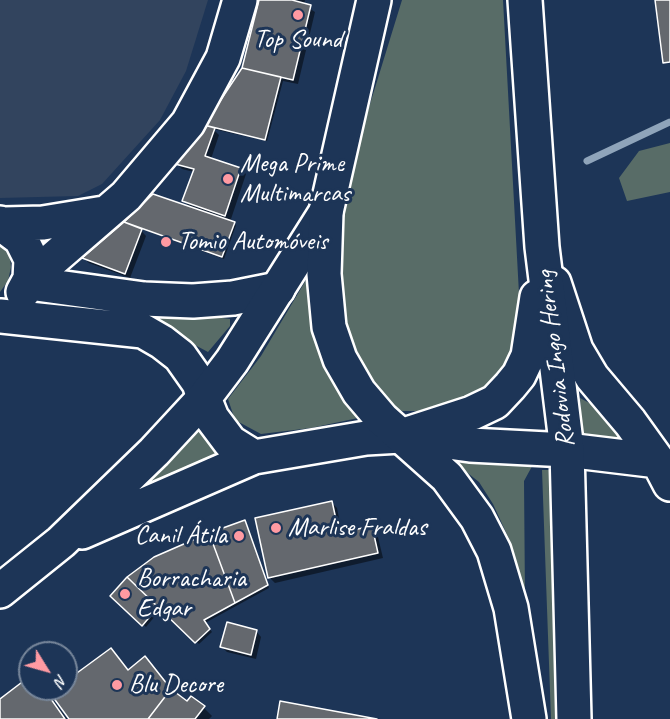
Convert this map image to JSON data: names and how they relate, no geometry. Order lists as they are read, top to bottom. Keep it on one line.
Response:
{"streets":{"main road":["Rodovia Ingo Hering"]},"places":["Top Sound","Mega Prime Multimarcas","Tomio Automóveis","Marlise Fraldas","Canil Átila","Borracharia Edgar","Blu Decore"],"north":"bottom right"}
